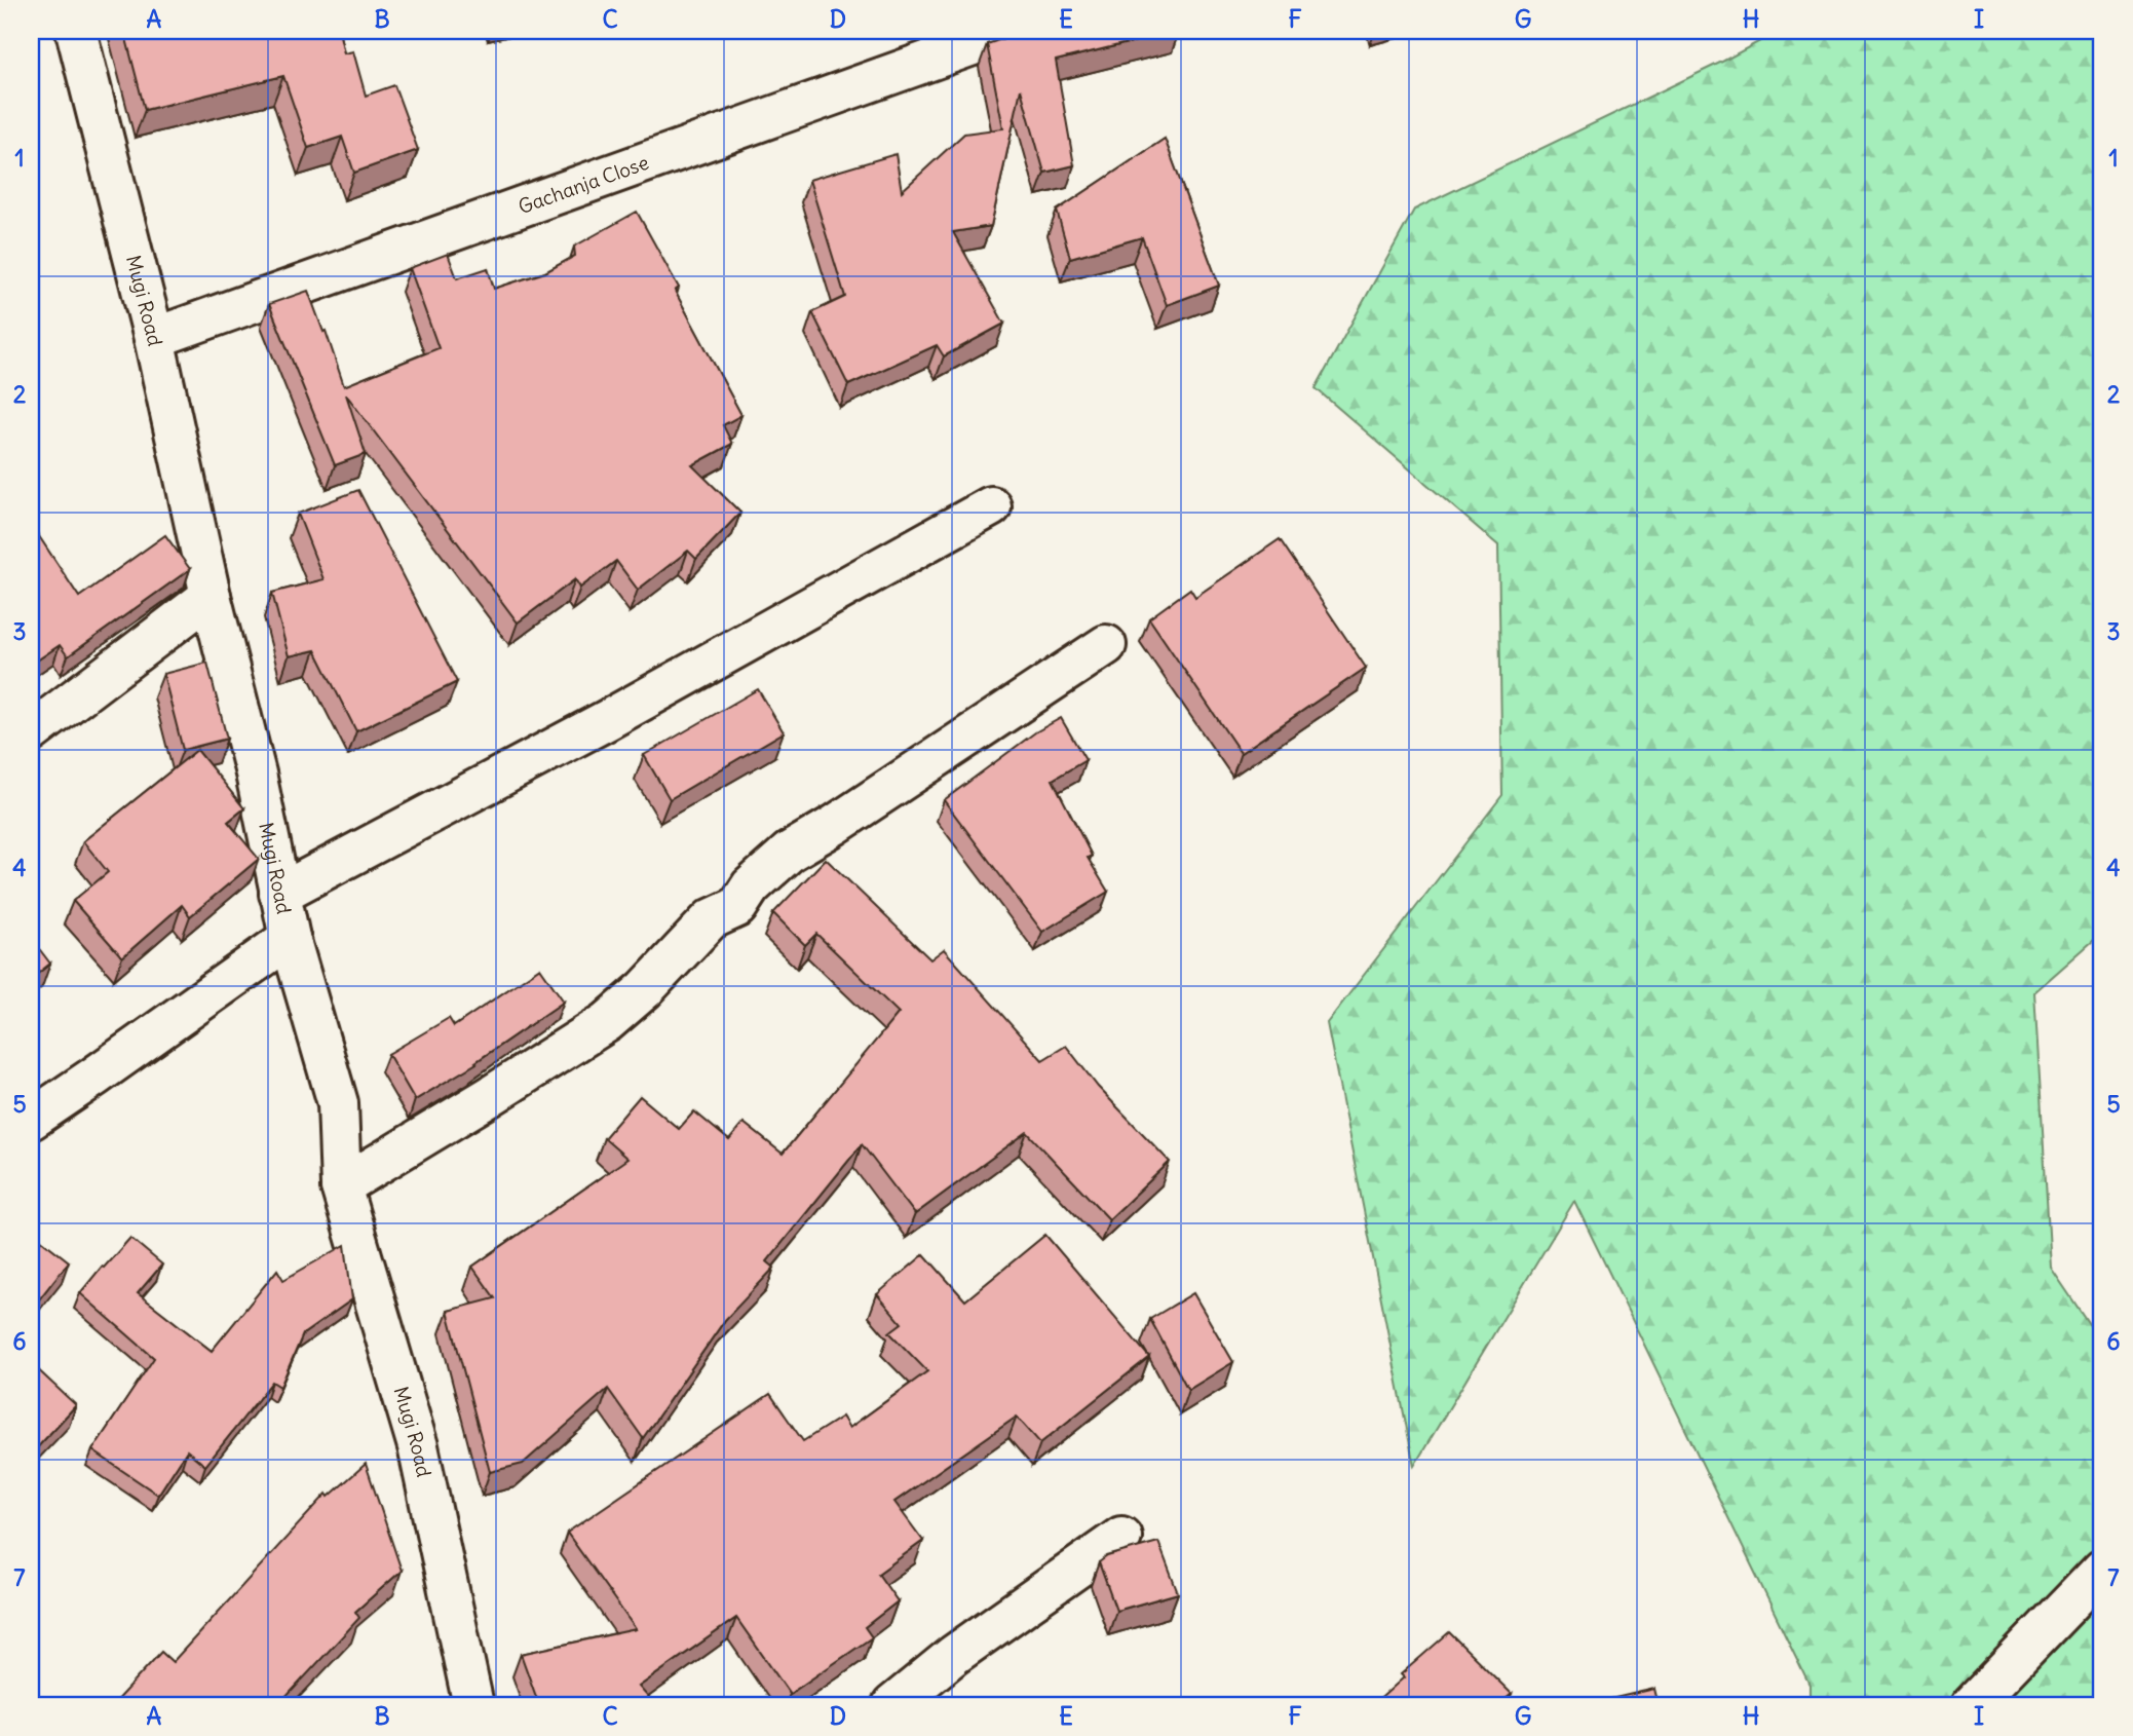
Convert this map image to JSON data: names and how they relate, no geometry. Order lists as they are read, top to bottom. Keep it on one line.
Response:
{"streets":{"street":["Gachanja Close","Mugi Road"]},"crossings":[["Gachanja Close","Mugi Road"]],"grid":{"columns":["A","B","C","D","E","F","G","H","I"],"rows":["1","2","3","4","5","6","7"]}}
